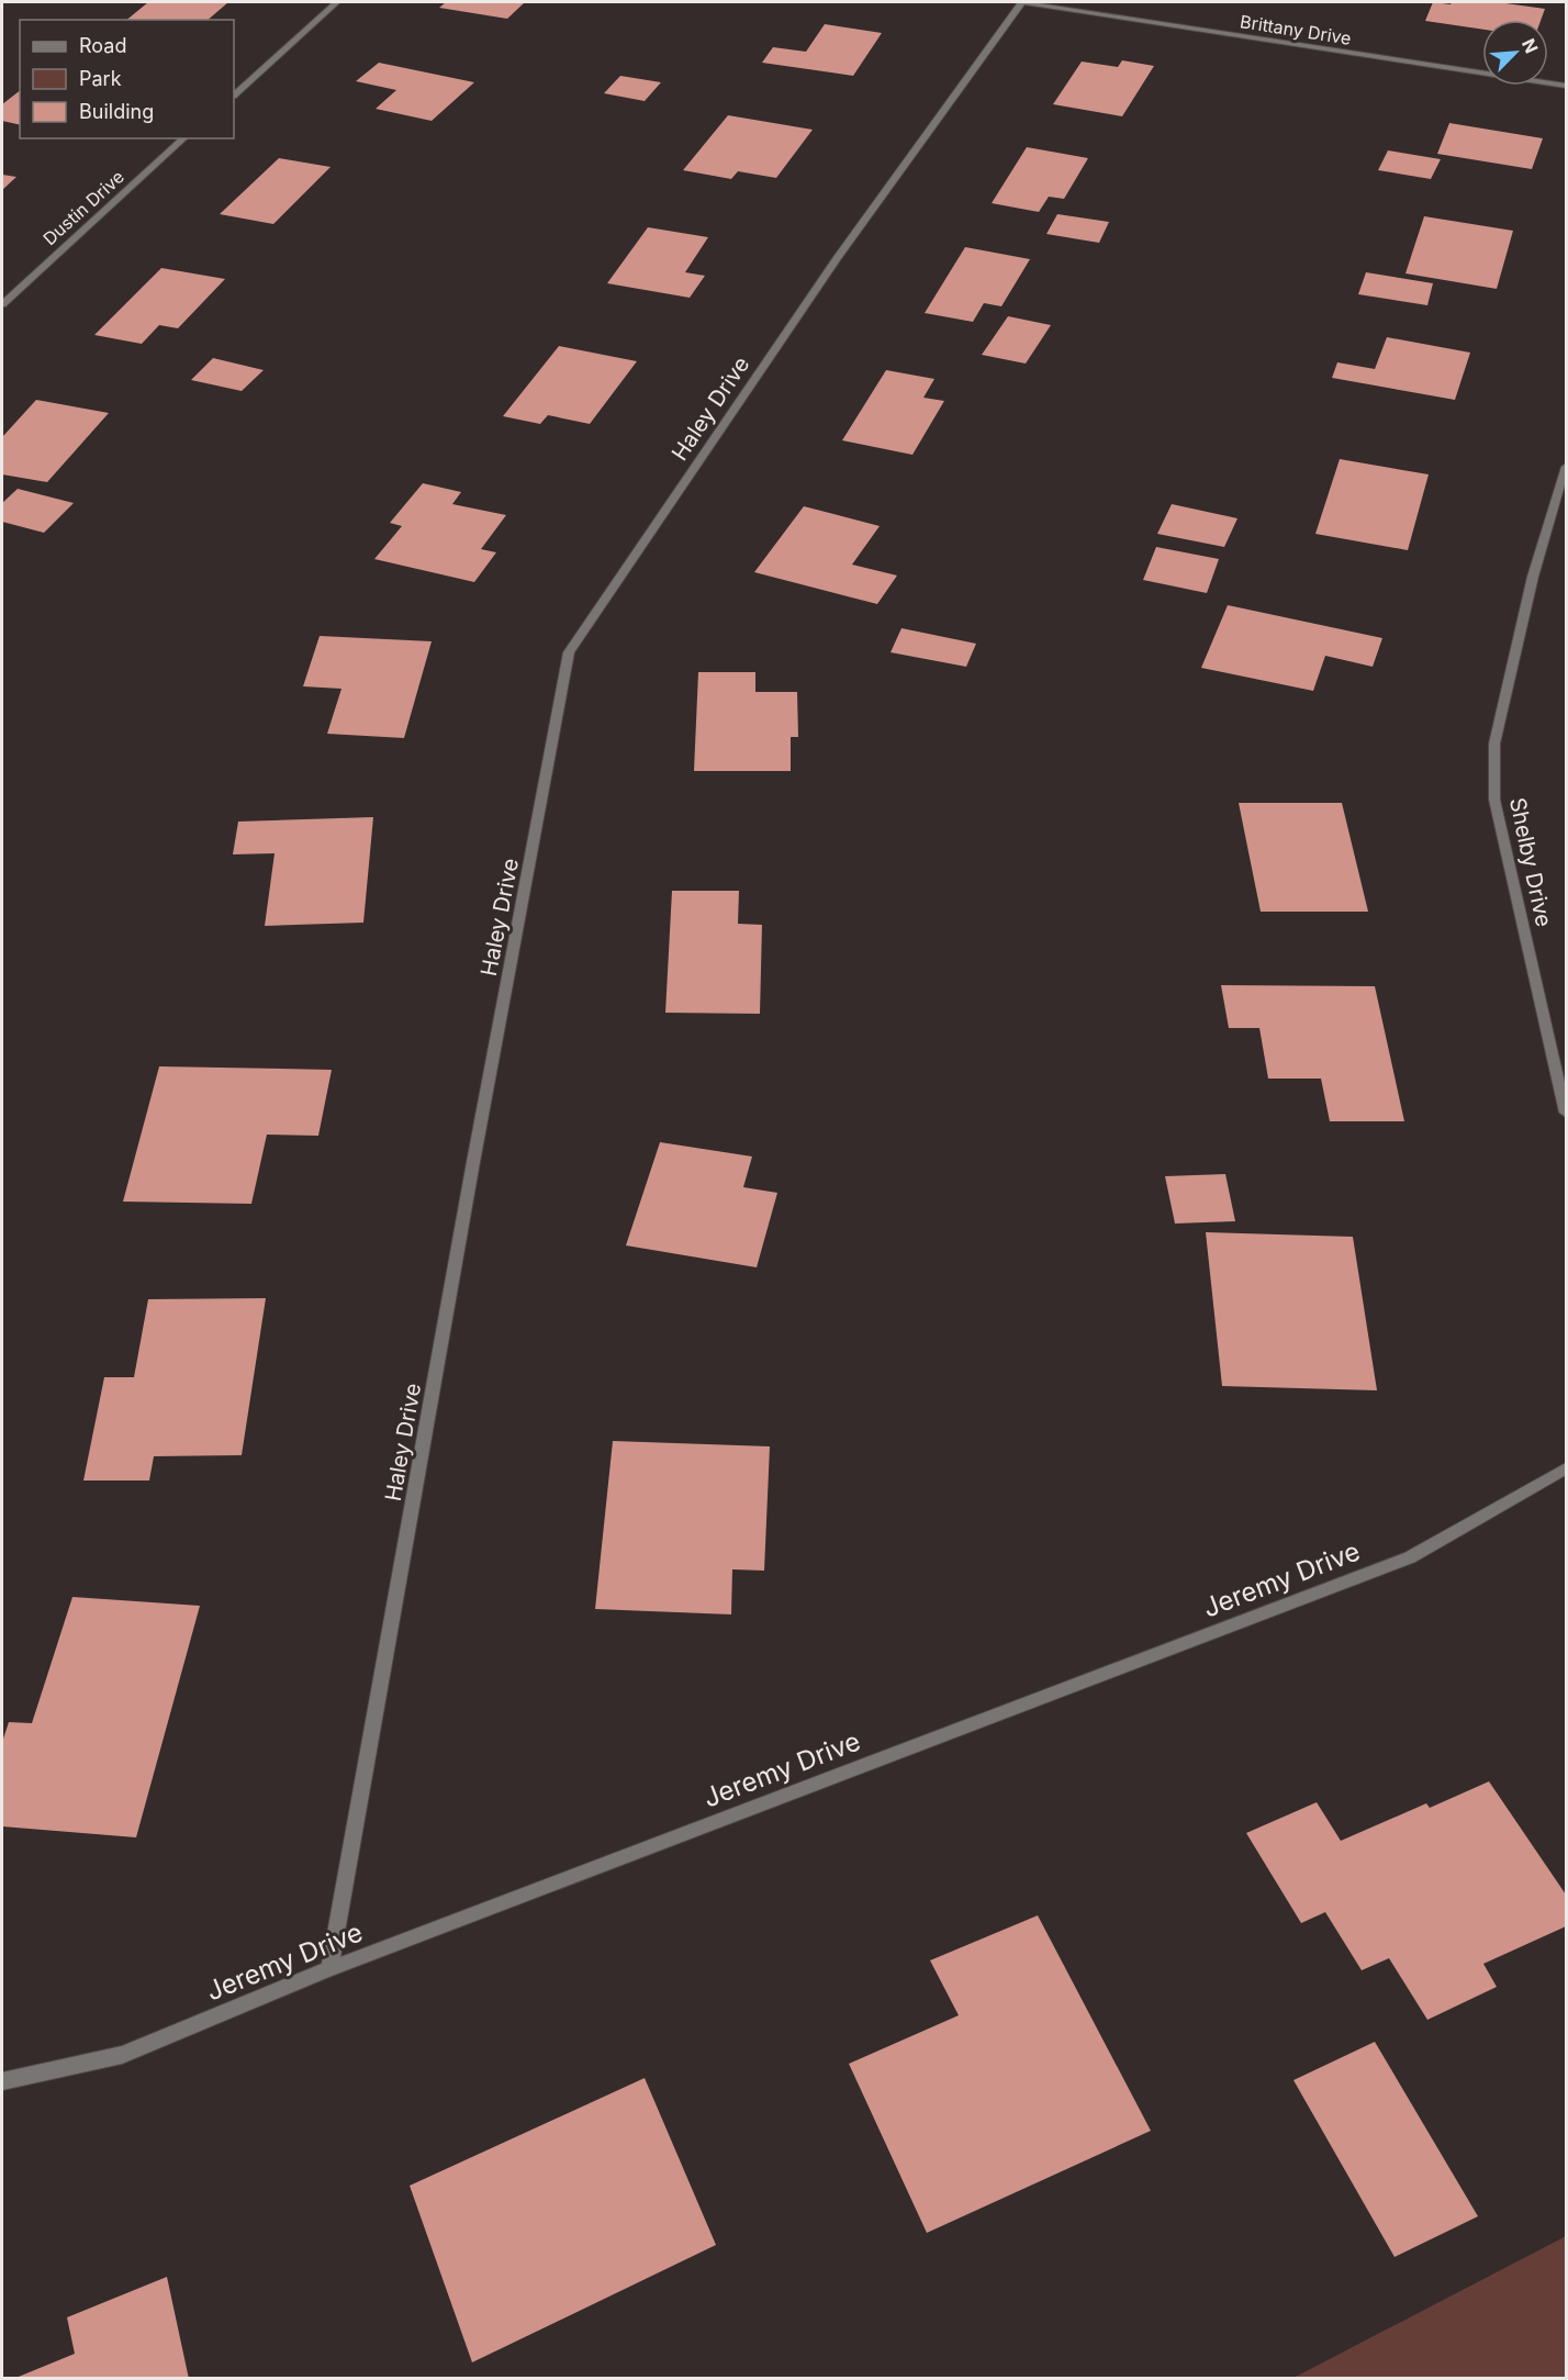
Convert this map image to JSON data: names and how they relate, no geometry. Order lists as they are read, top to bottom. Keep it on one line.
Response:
{"streets":{"street":["Brittany Drive","Dustin Drive","Haley Drive","Shelby Drive","Jeremy Drive"]},"crossings":[["Brittany Drive","Haley Drive"],["Haley Drive","Jeremy Drive"]],"legend":["Road","Park","Building"],"north":"top right"}
